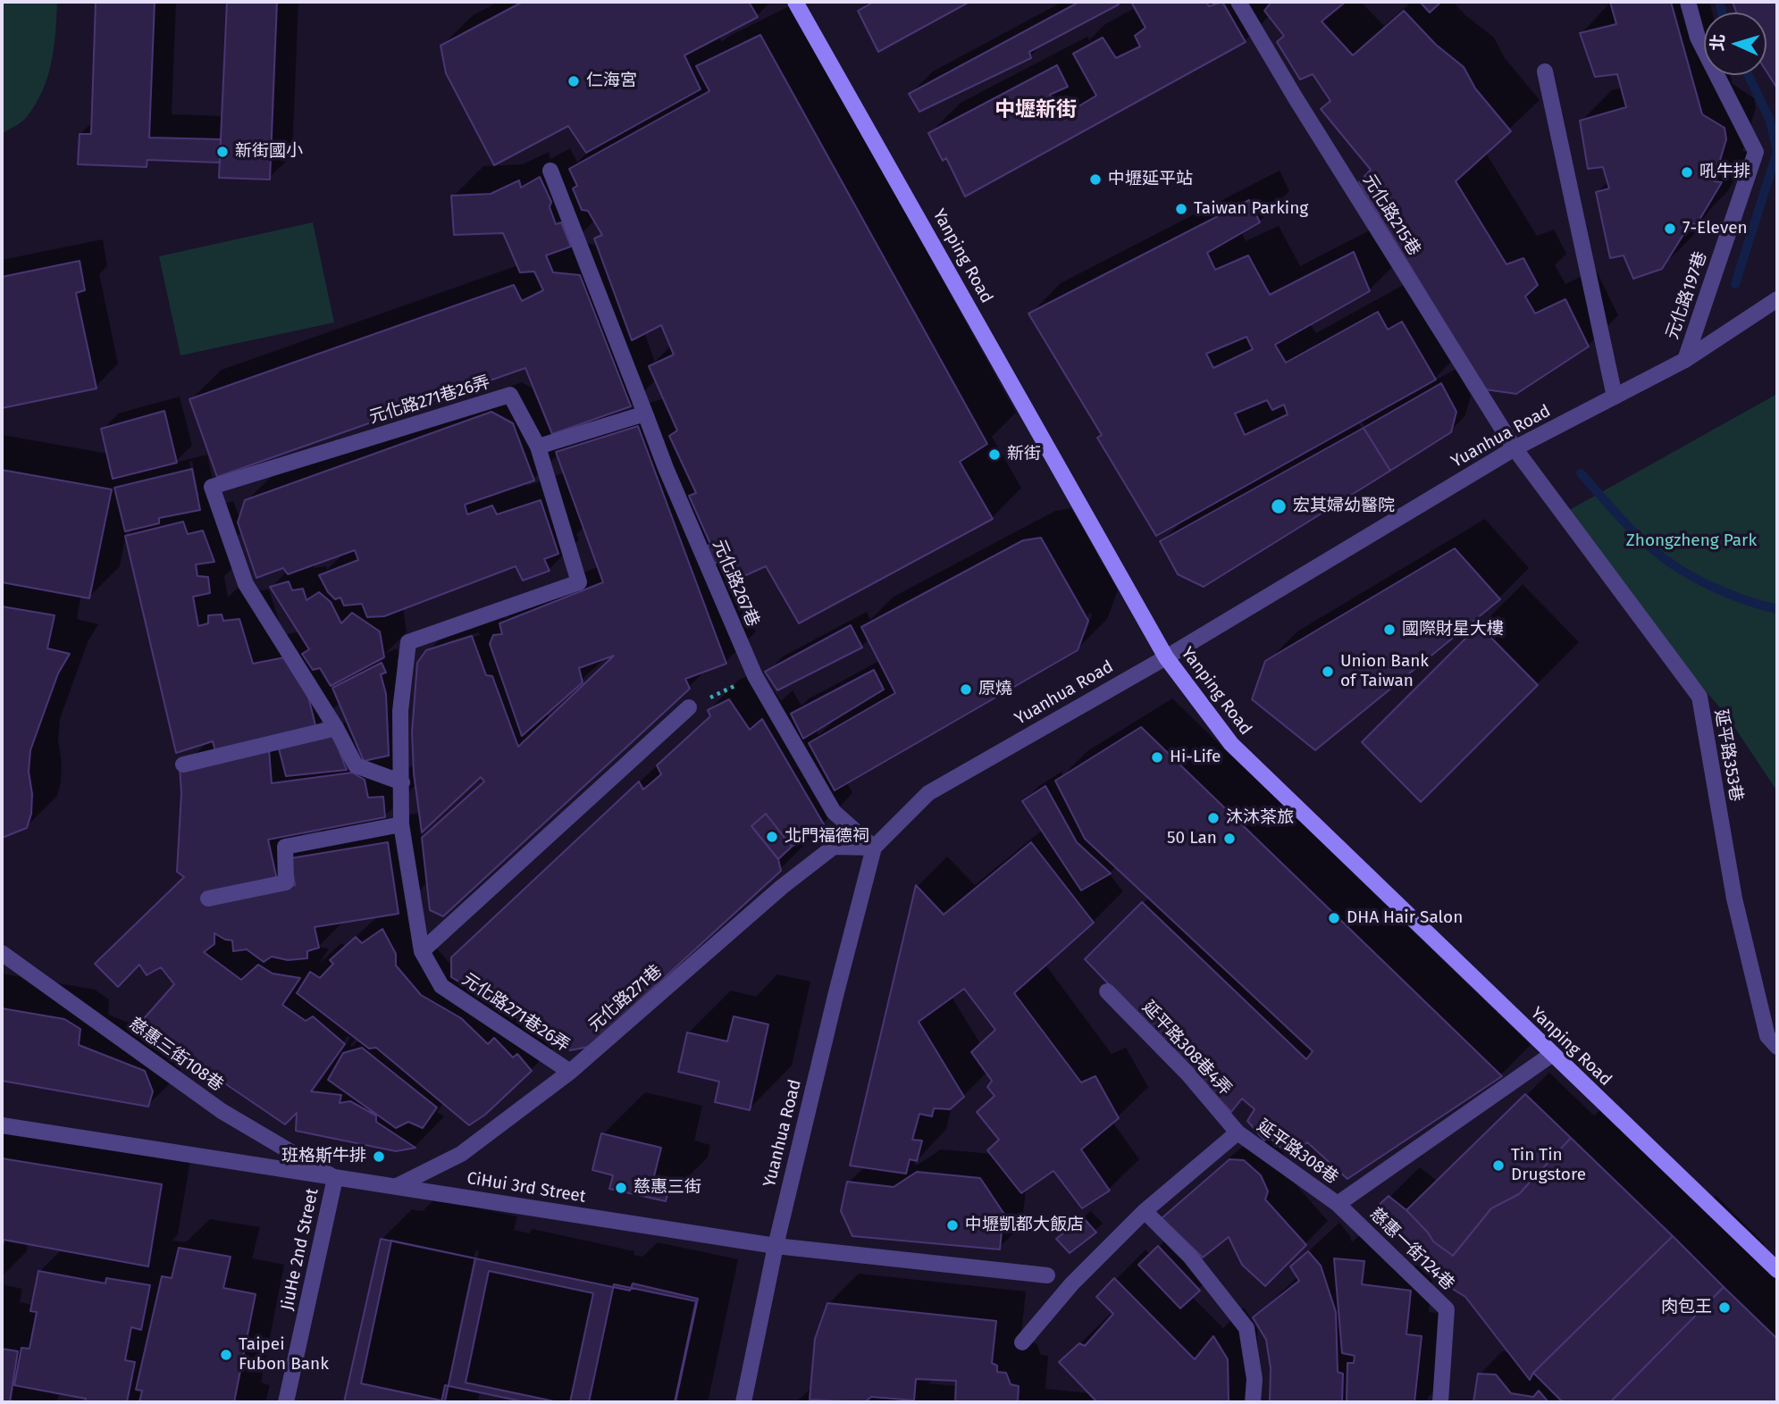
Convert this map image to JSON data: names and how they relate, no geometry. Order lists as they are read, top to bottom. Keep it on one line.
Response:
{"streets":{"main road":["Yanping Road"],"street":["元化路215巷","元化路197巷","元化路271巷26弄","Yuanhua Road","元化路267巷","延平路353巷","元化路271巷","延平路308巷4弄","慈惠三街108巷","延平路308巷","CiHui 3rd Street","JiuHe 2nd Street","慈惠一街124巷"]},"crossings":[["元化路215巷","Yuanhua Road"],["元化路215巷","延平路353巷"],["Yanping Road","Yuanhua Road"],["Yanping Road","延平路308巷"],["元化路197巷","Yuanhua Road"],["元化路271巷26弄","元化路271巷"],["Yuanhua Road","元化路267巷"],["Yuanhua Road","延平路353巷"],["Yuanhua Road","元化路271巷"],["Yuanhua Road","CiHui 3rd Street"],["元化路267巷","元化路271巷"],["元化路271巷","CiHui 3rd Street"],["延平路308巷4弄","延平路308巷"],["慈惠三街108巷","CiHui 3rd Street"],["慈惠三街108巷","JiuHe 2nd Street"],["延平路308巷","慈惠一街124巷"],["CiHui 3rd Street","JiuHe 2nd Street"]],"districts":["中壢新街"],"parks":["Zhongzheng Park"],"places":["仁海宮","新街國小","吼牛排","中壢延平站","Taiwan Parking","7-Eleven","新街","宏其婦幼醫院","國際財星大樓","Union Bank of Taiwan","原燒","Hi-Life","沐沐茶旅","北門福德祠","50 Lan","DHA Hair Salon","班格斯牛排","Tin Tin Drugstore","慈惠三街","中壢凱都大飯店","肉包王","Taipei Fubon Bank"],"north":"left"}
